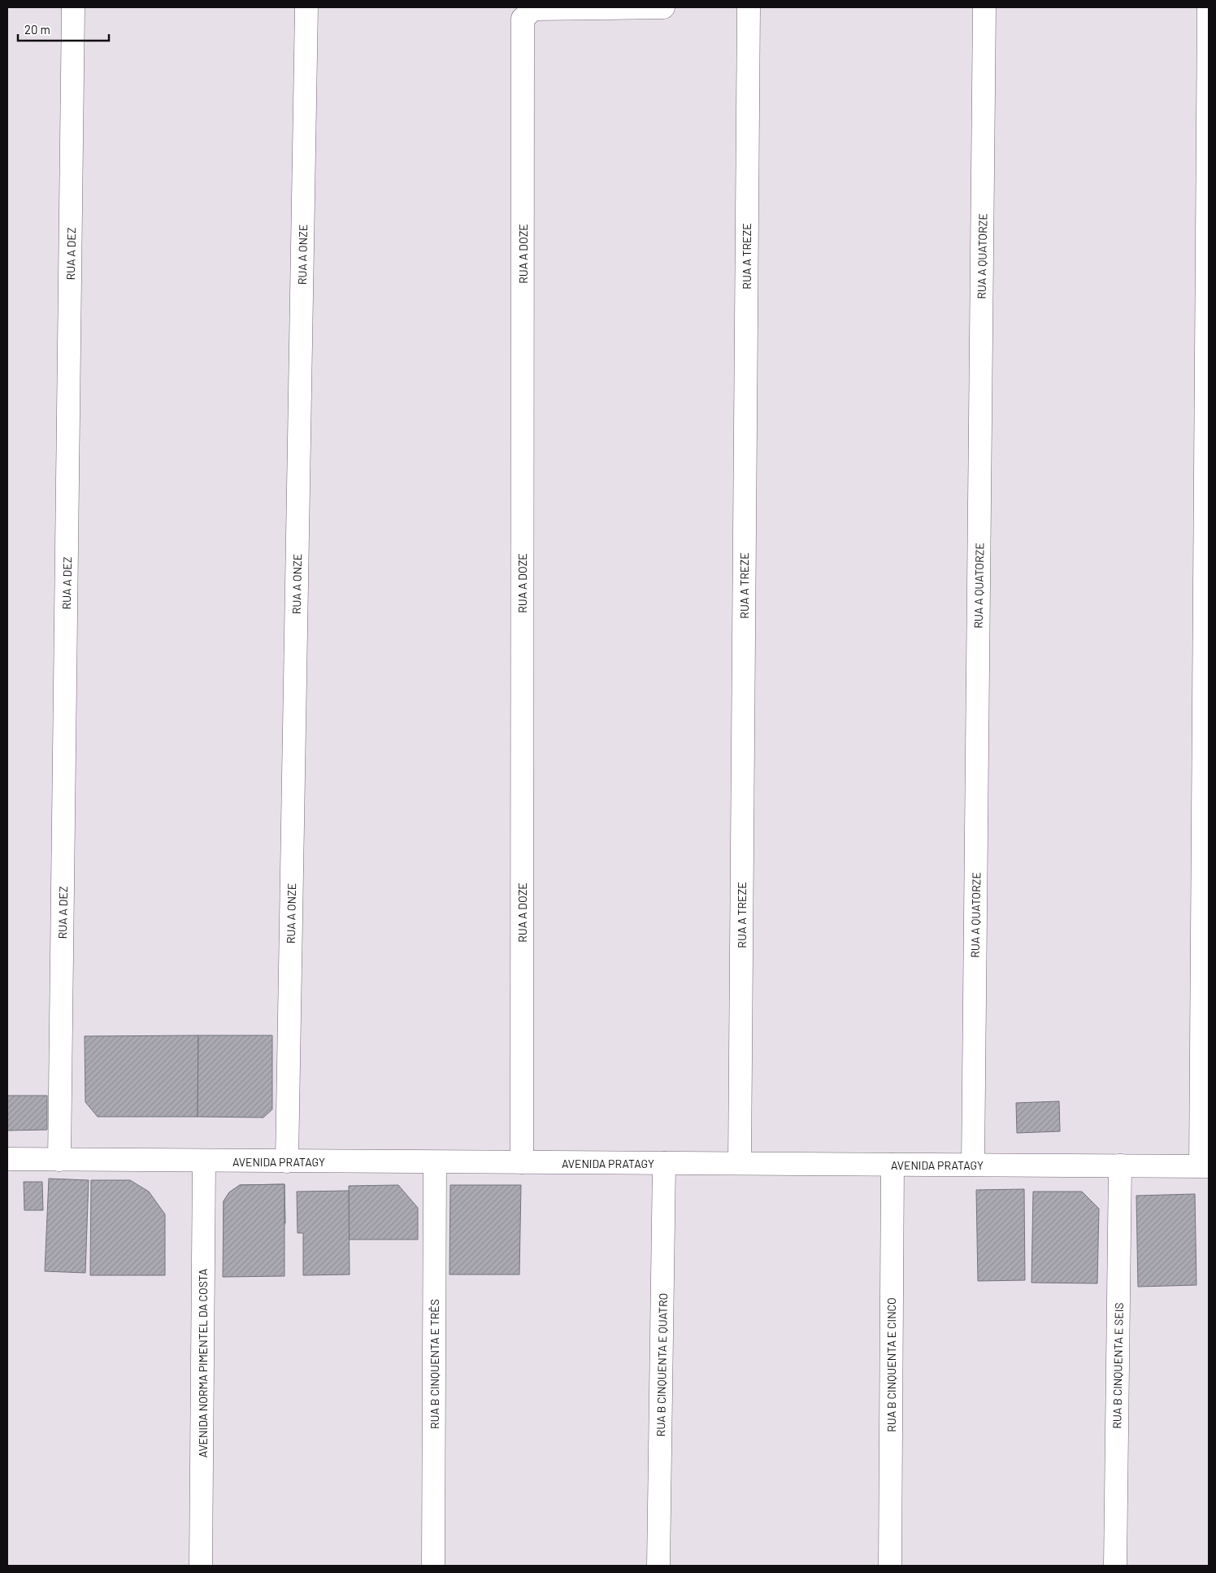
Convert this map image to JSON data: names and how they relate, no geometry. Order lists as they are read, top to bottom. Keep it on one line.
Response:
{"streets":{"street":["RUA A DEZ","RUA A DOZE","RUA A ONZE","RUA A TREZE","RUA A QUATORZE","AVENIDA PRATAGY","AVENIDA NORMA PIMENTEL DA COSTA","RUA B CINQUENTA E TRÊS","RUA B CINQUENTA E QUATRO","RUA B CINQUENTA E CINCO","RUA B CINQUENTA E SEIS"]},"crossings":[["RUA A DEZ","AVENIDA PRATAGY"],["RUA A DOZE","AVENIDA PRATAGY"],["RUA A ONZE","AVENIDA PRATAGY"],["RUA A TREZE","AVENIDA PRATAGY"],["RUA A QUATORZE","AVENIDA PRATAGY"],["AVENIDA PRATAGY","AVENIDA NORMA PIMENTEL DA COSTA"],["AVENIDA PRATAGY","RUA B CINQUENTA E TRÊS"],["AVENIDA PRATAGY","RUA B CINQUENTA E QUATRO"],["AVENIDA PRATAGY","RUA B CINQUENTA E CINCO"],["AVENIDA PRATAGY","RUA B CINQUENTA E SEIS"]],"scale_bar":"20 m"}
